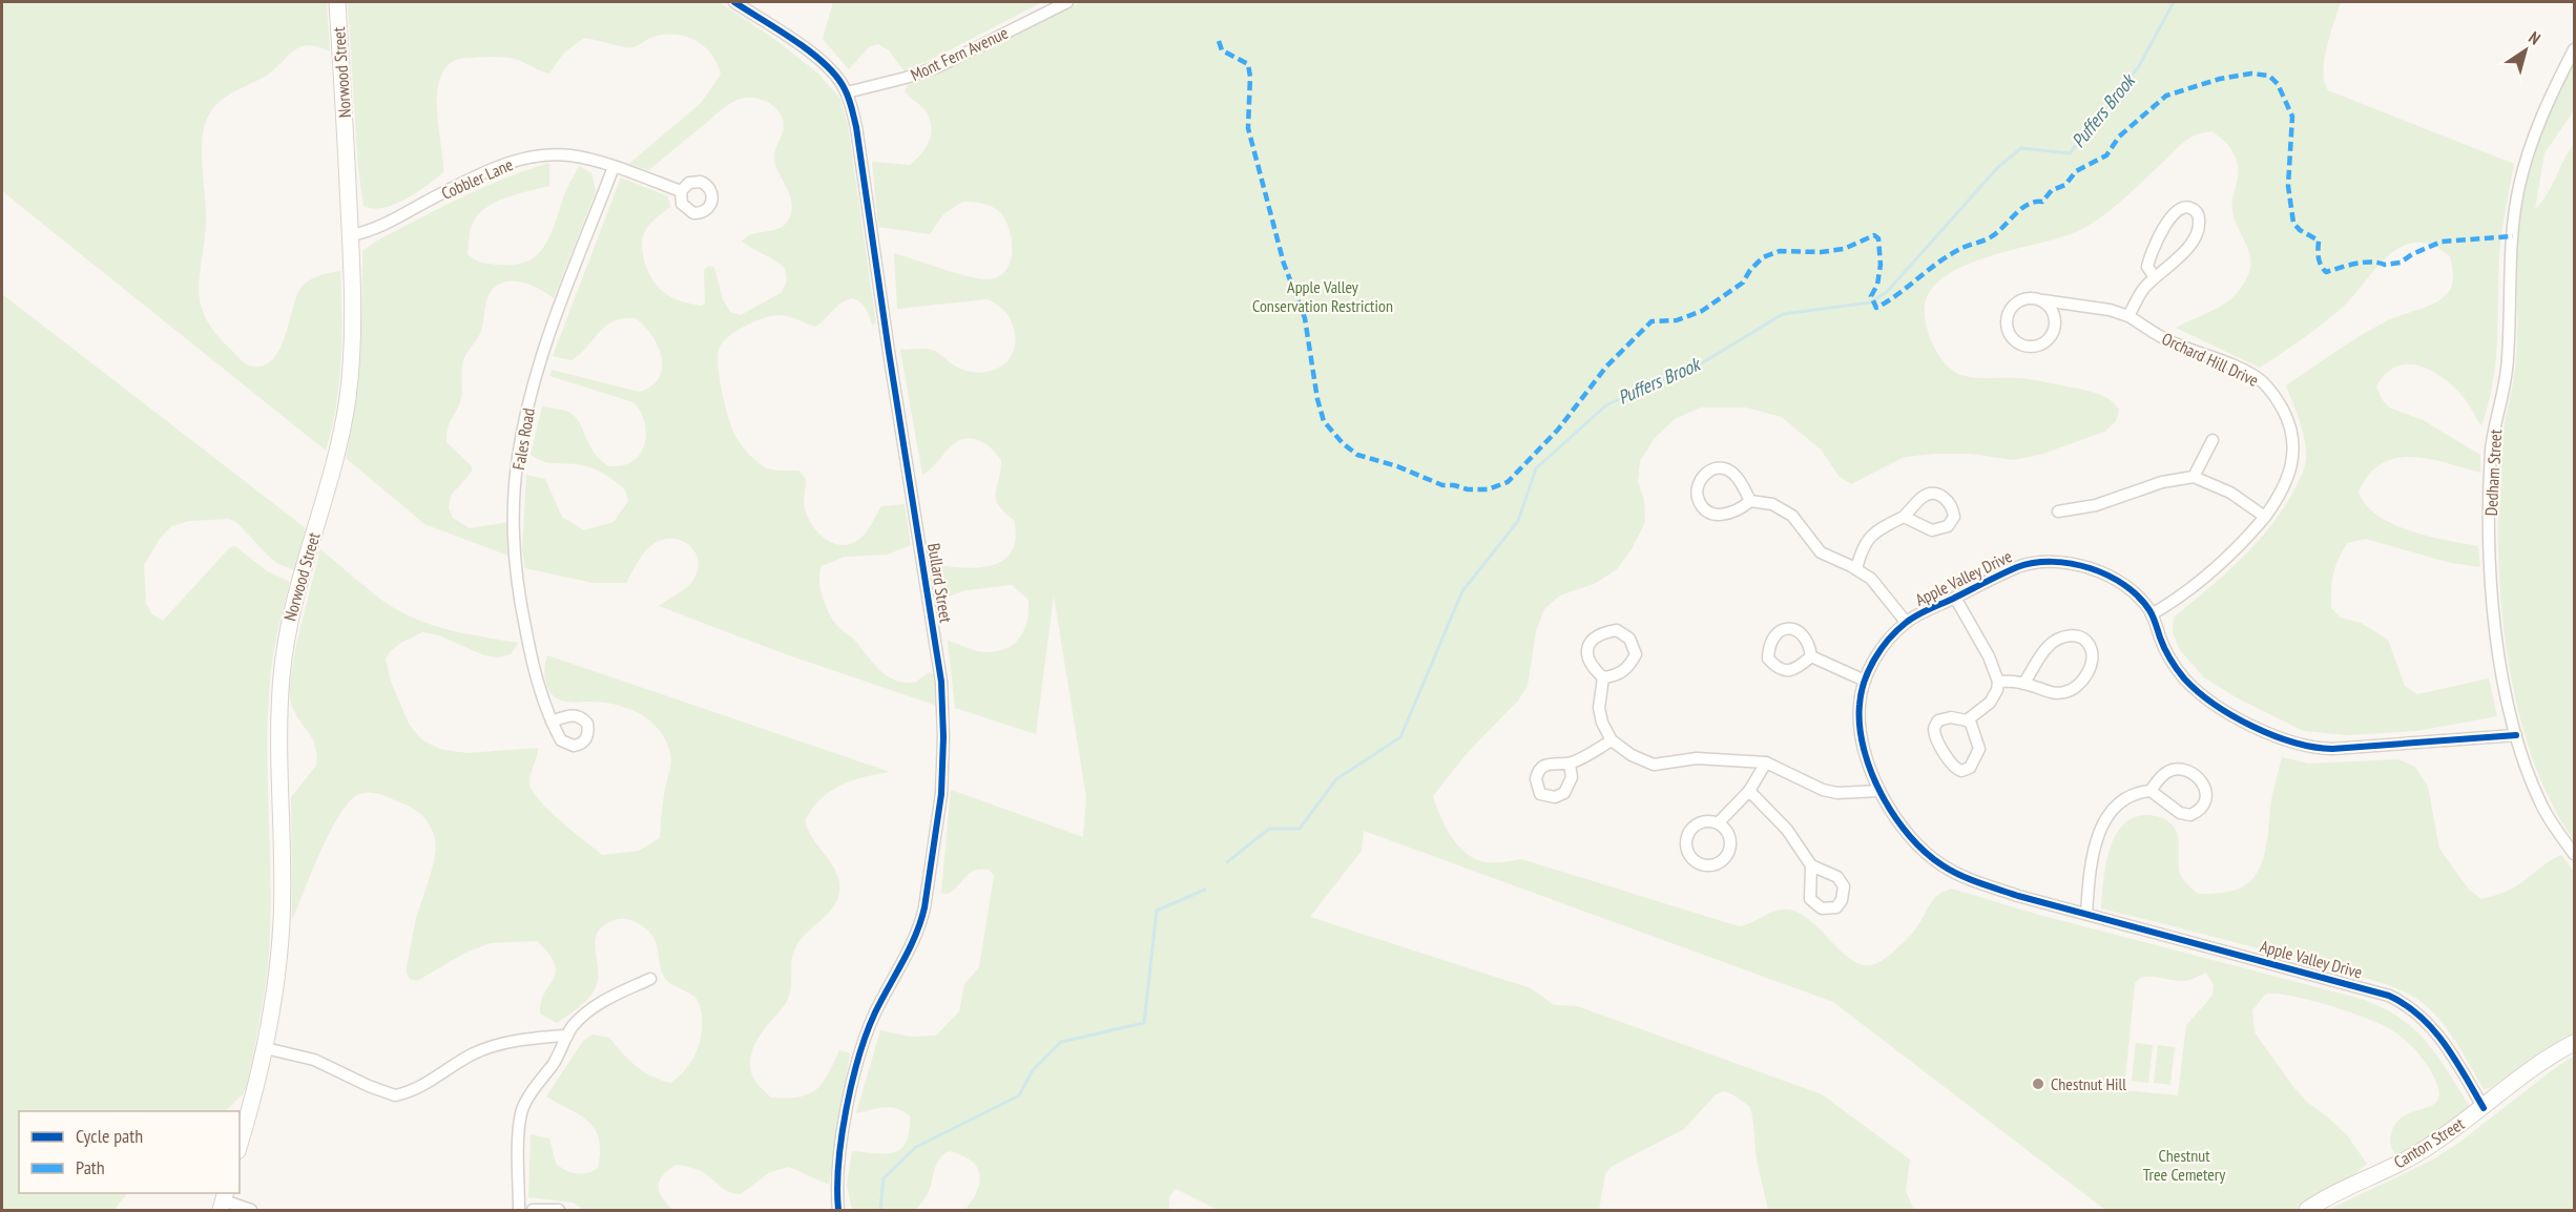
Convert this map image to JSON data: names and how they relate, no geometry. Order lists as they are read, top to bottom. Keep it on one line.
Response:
{"streets":{"main road":["Norwood Street","Canton Street"],"street":["Mont Fern Avenue","Cobbler Lane","Orchard Hill Drive","Fales Road","Dedham Street","Apple Valley Drive","Bullard Street"]},"crossings":[["Mont Fern Avenue","Bullard Street"],["Norwood Street","Cobbler Lane"],["Cobbler Lane","Fales Road"],["Orchard Hill Drive","Apple Valley Drive"],["Dedham Street","Apple Valley Drive"],["Apple Valley Drive","Canton Street"]],"water":["Puffers Brook"],"parks":["Apple Valley Conservation Restriction","Chestnut Tree Cemetery"],"places":["Chestnut Hill"],"legend":["Cycle path","Path"],"north":"top right"}
